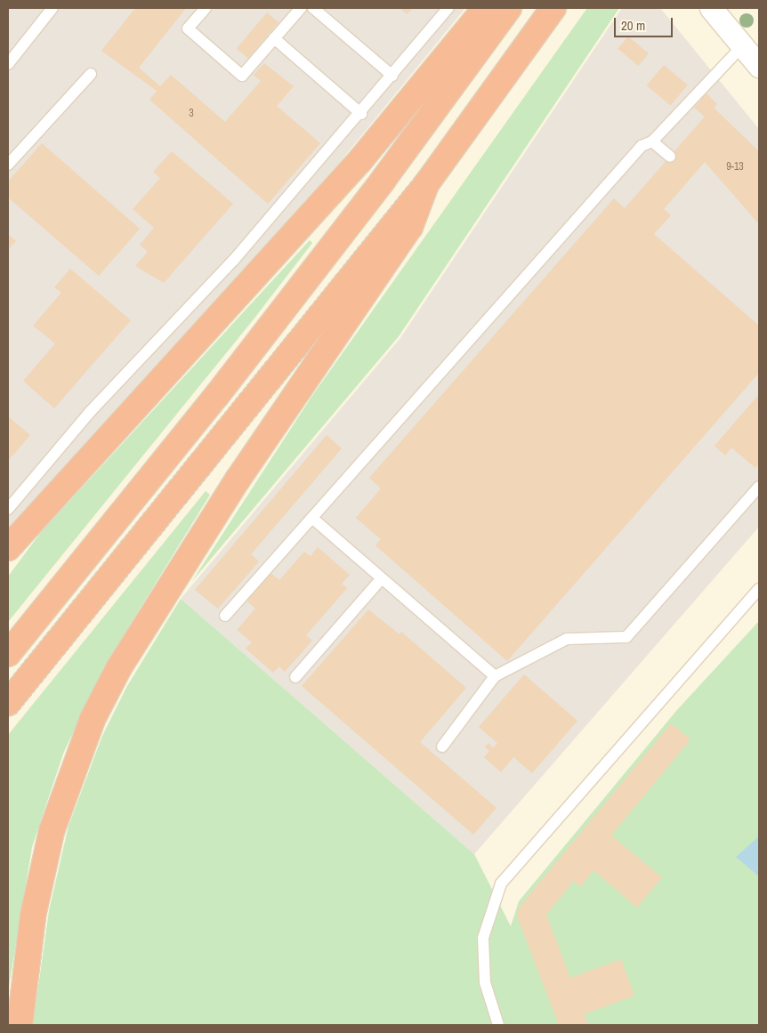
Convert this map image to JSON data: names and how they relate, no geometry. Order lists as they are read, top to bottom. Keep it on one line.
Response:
{"house_numbers":["3","9-13"],"scale_bar":"20 m"}
